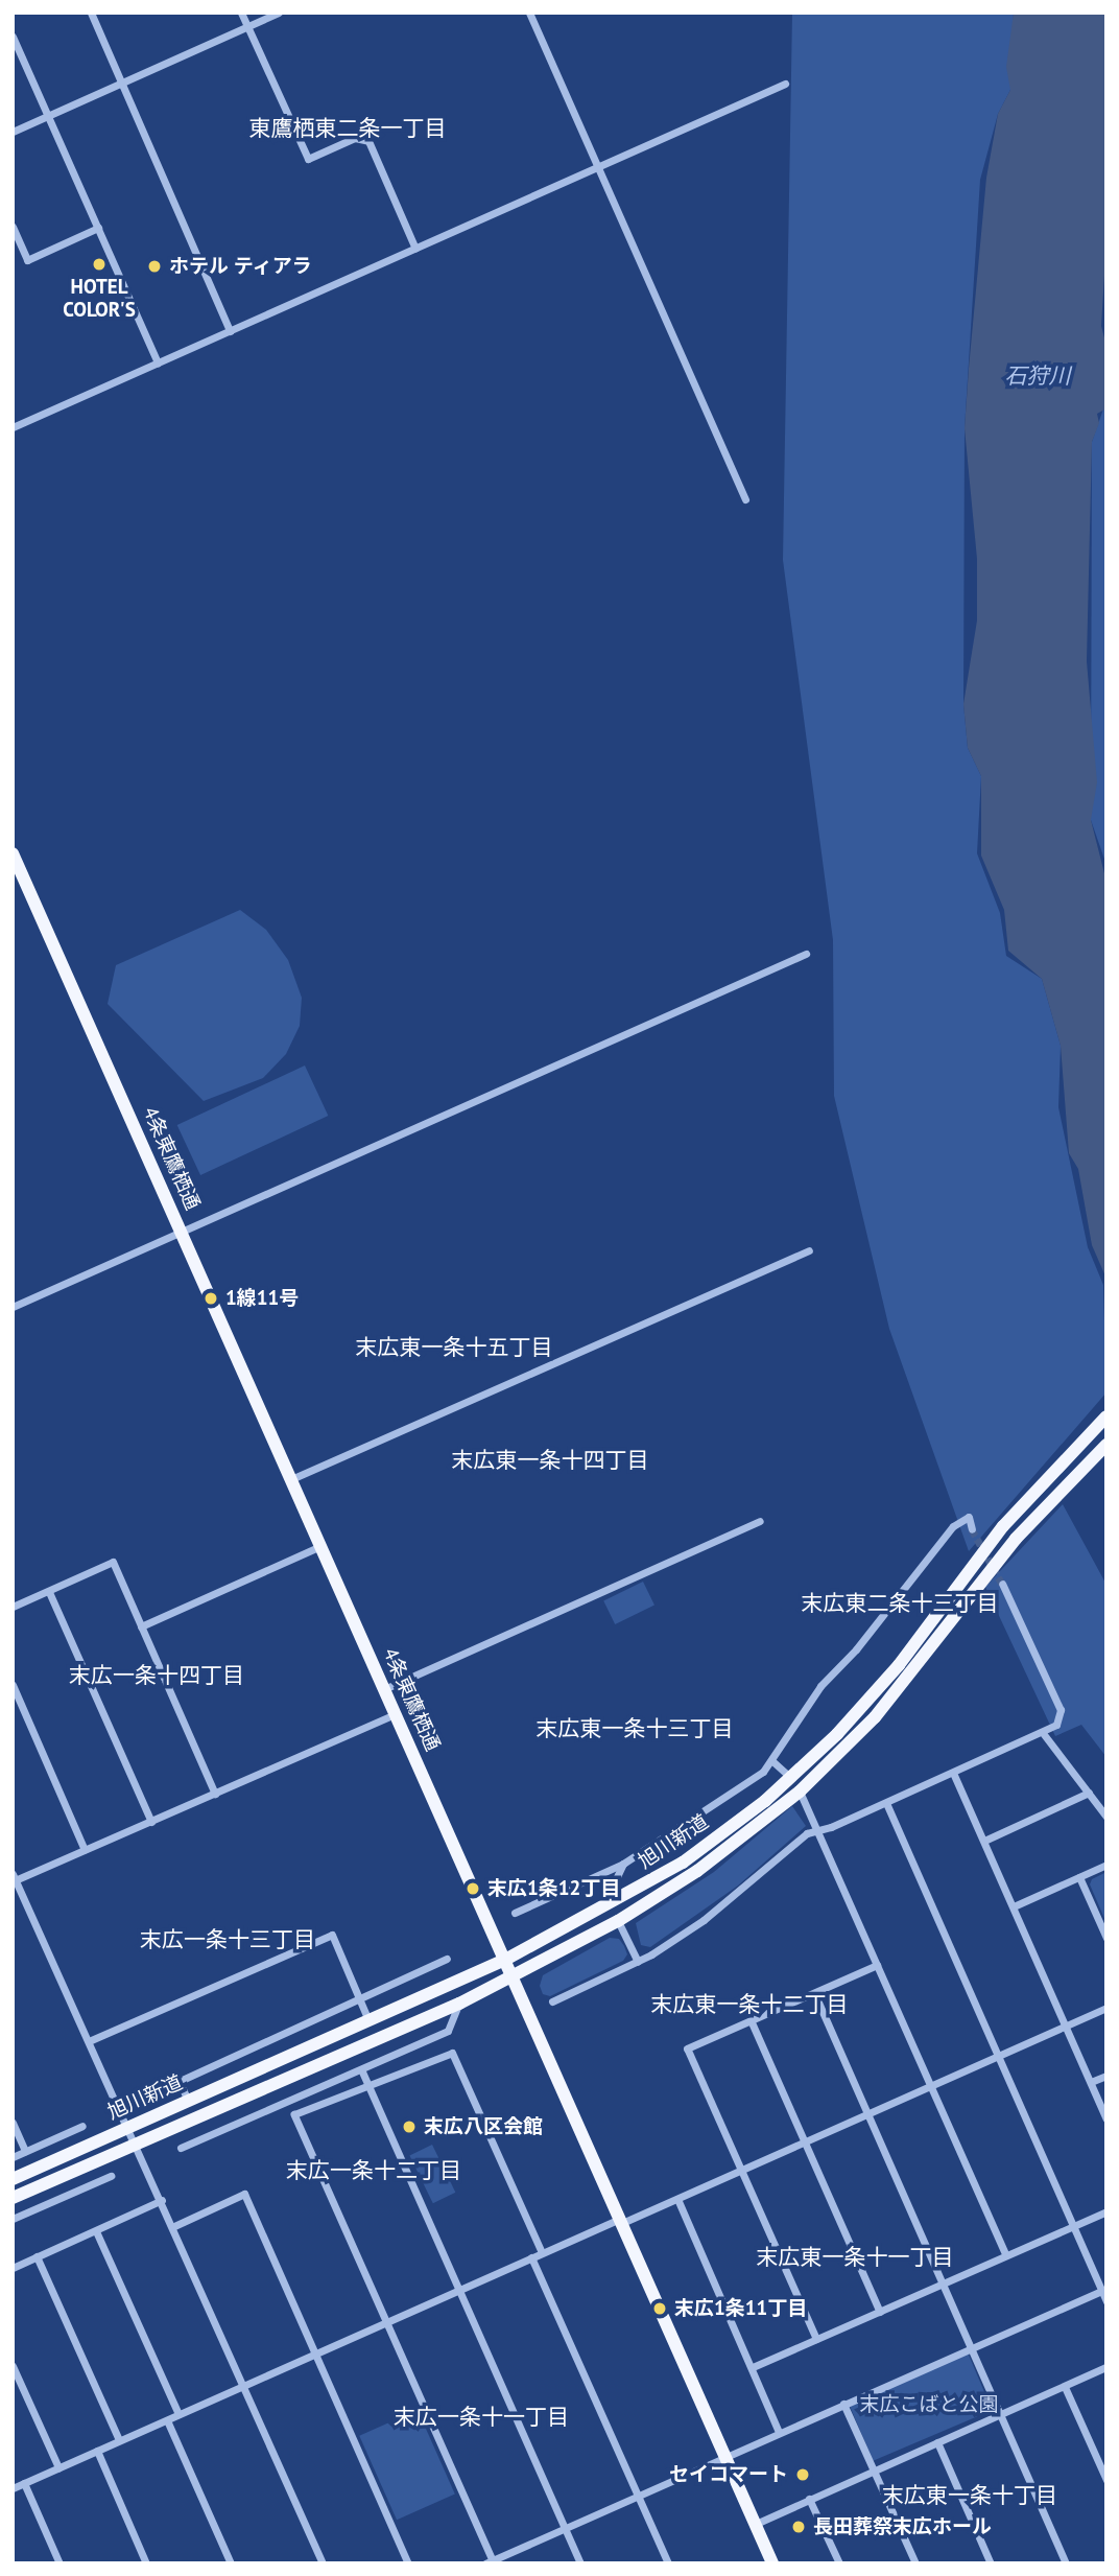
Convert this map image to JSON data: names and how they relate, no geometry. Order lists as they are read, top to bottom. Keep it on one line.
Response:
{"streets":{"highway":["4条東鷹栖通","旭川新道"]},"crossings":[["4条東鷹栖通","旭川新道"]],"districts":["東鷹栖東二条一丁目","末広東一条十五丁目","末広東一条十四丁目","末広東二条十三丁目","末広一条十四丁目","末広東一条十三丁目","末広一条十三丁目","末広東一条十二丁目","末広一条十二丁目","末広東一条十一丁目","末広一条十一丁目","末広東一条十丁目"],"water":["石狩川"],"parks":["末広こばと公園"],"places":["HOTEL COLOR'S","ホテル ティアラ","1線11号","末広1条12丁目","末広八区会館","末広1条11丁目","セイコマート","長田葬祭末広ホール"]}
